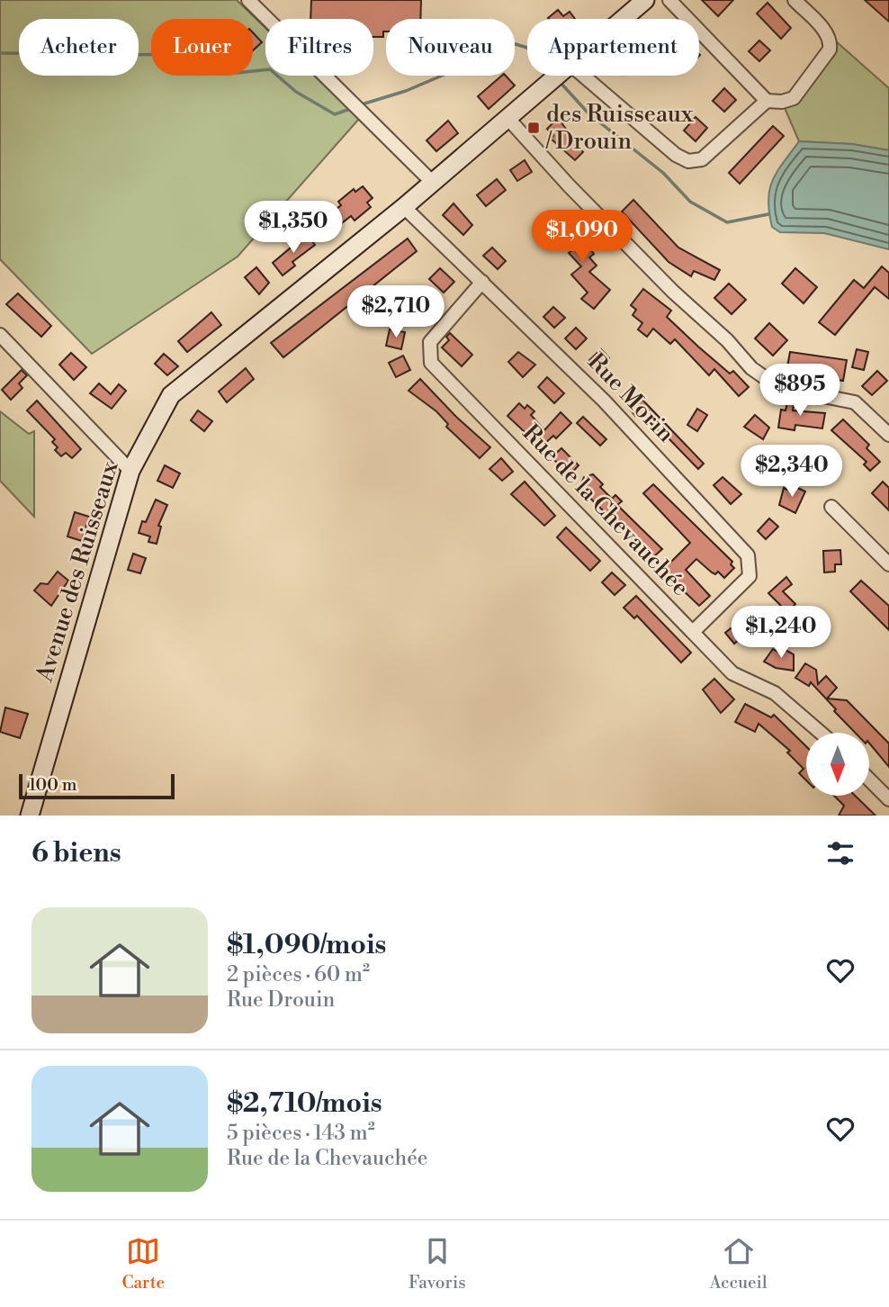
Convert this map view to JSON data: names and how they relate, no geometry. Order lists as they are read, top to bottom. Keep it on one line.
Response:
{"streets":{"street":["Rue Morin","Rue de la Chevauchée","Avenue des Ruisseaux"]},"crossings":[["Rue Morin","Rue de la Chevauchée"],["Rue Morin","Avenue des Ruisseaux"]],"places":{"transit":["des Ruisseaux / Drouin"]},"scale_bar":"100 m","north":"bottom","page":{"chip":["Acheter","Louer","Filtres","Nouveau","Appartement"],"price":["$1,350","$1,090","$2,710","$895","$2,340","$1,240"],"scale":"100 m","heading":"6 biens","list":[{"name":"$1,090/mois","note":"2 pièces · 60 m² · Rue Drouin"},{"name":"$2,710/mois","note":"5 pièces · 143 m² · Rue de la Chevauchée"}],"tabs":["Carte","Favoris","Accueil"]}}
